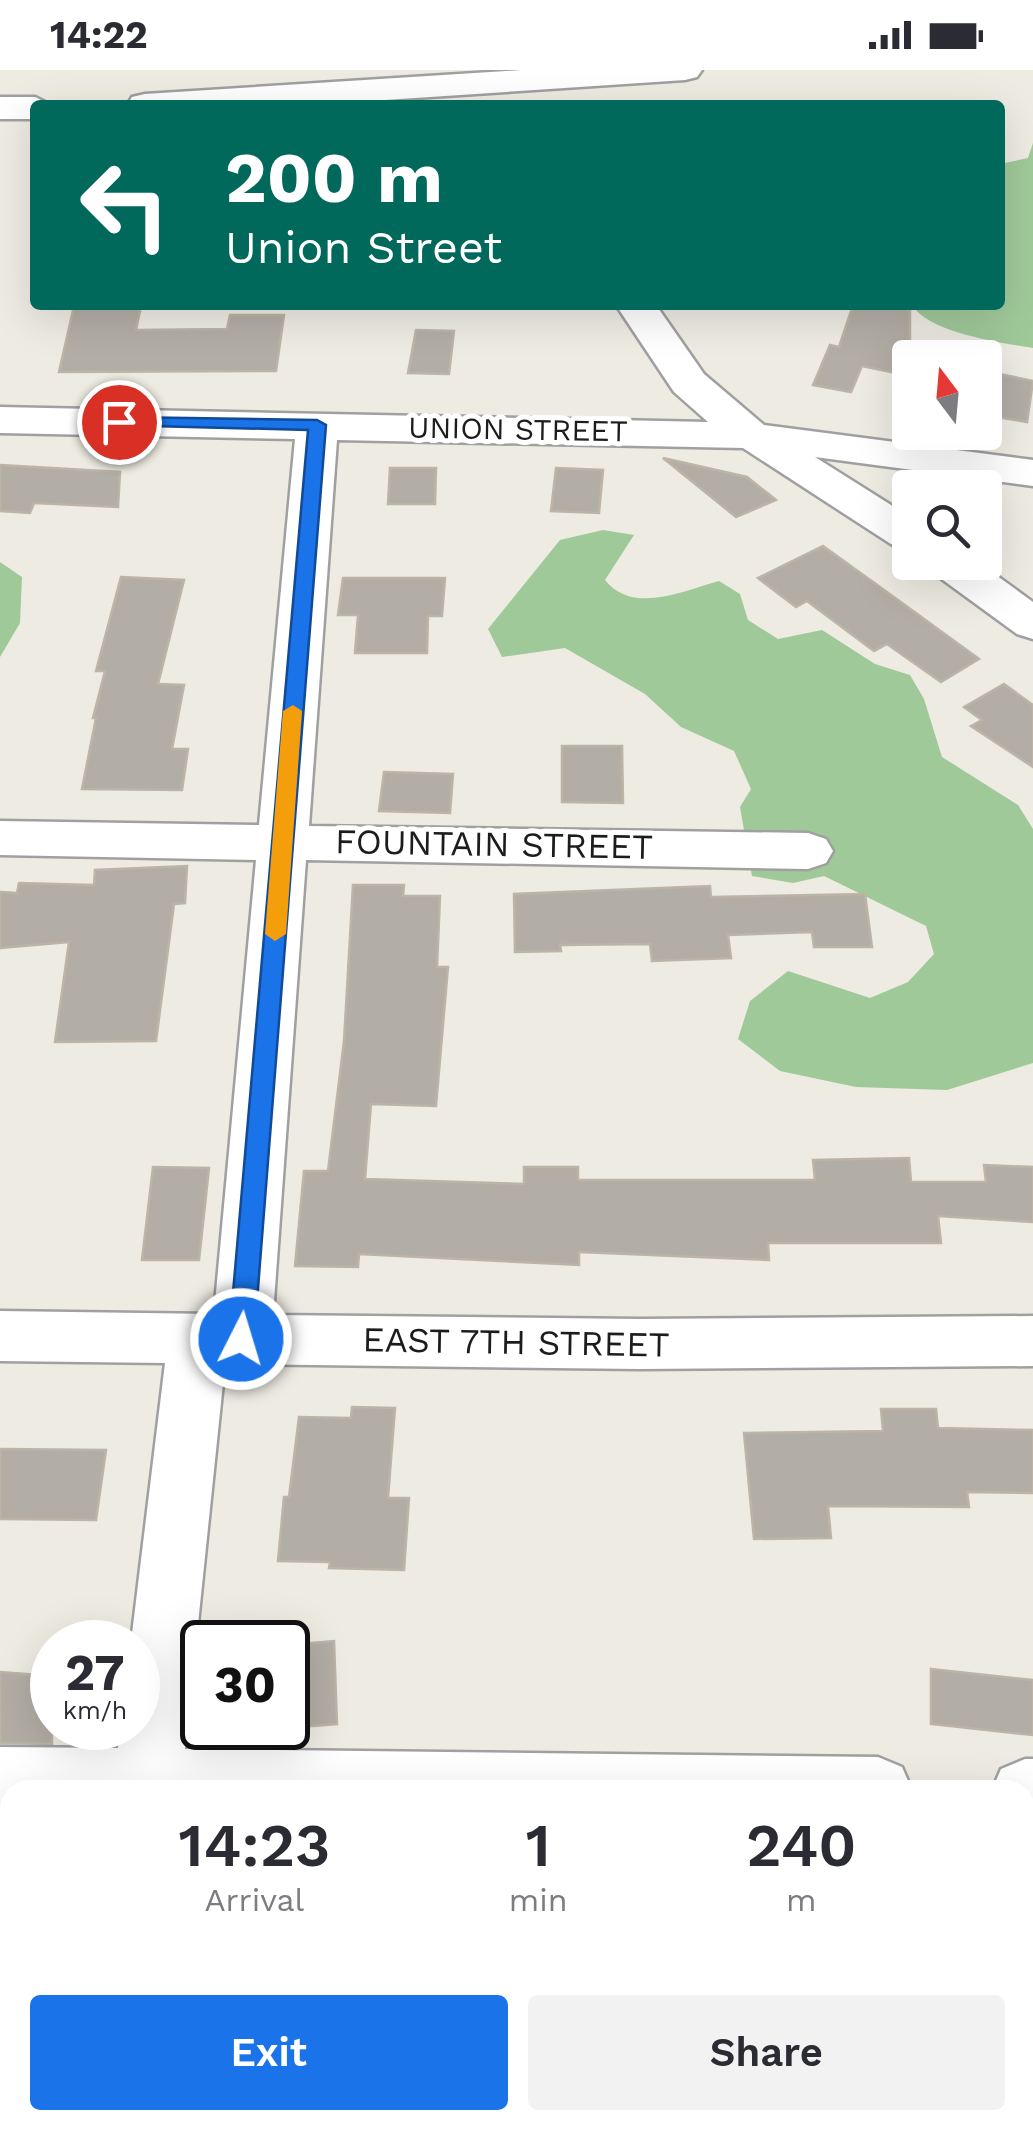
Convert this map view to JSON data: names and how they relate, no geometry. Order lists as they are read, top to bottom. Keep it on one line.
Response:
{"streets":{"street":["UNION STREET","FOUNTAIN STREET","EAST 7TH STREET"]},"north":"top","page":{"status":"14:22","turn":["200 m","Union Street"],"speed":"27 km/h","limit":"30","eta":["14:23","Arrival","1","min","240","m"],"buttons":["Exit","Share"]}}
